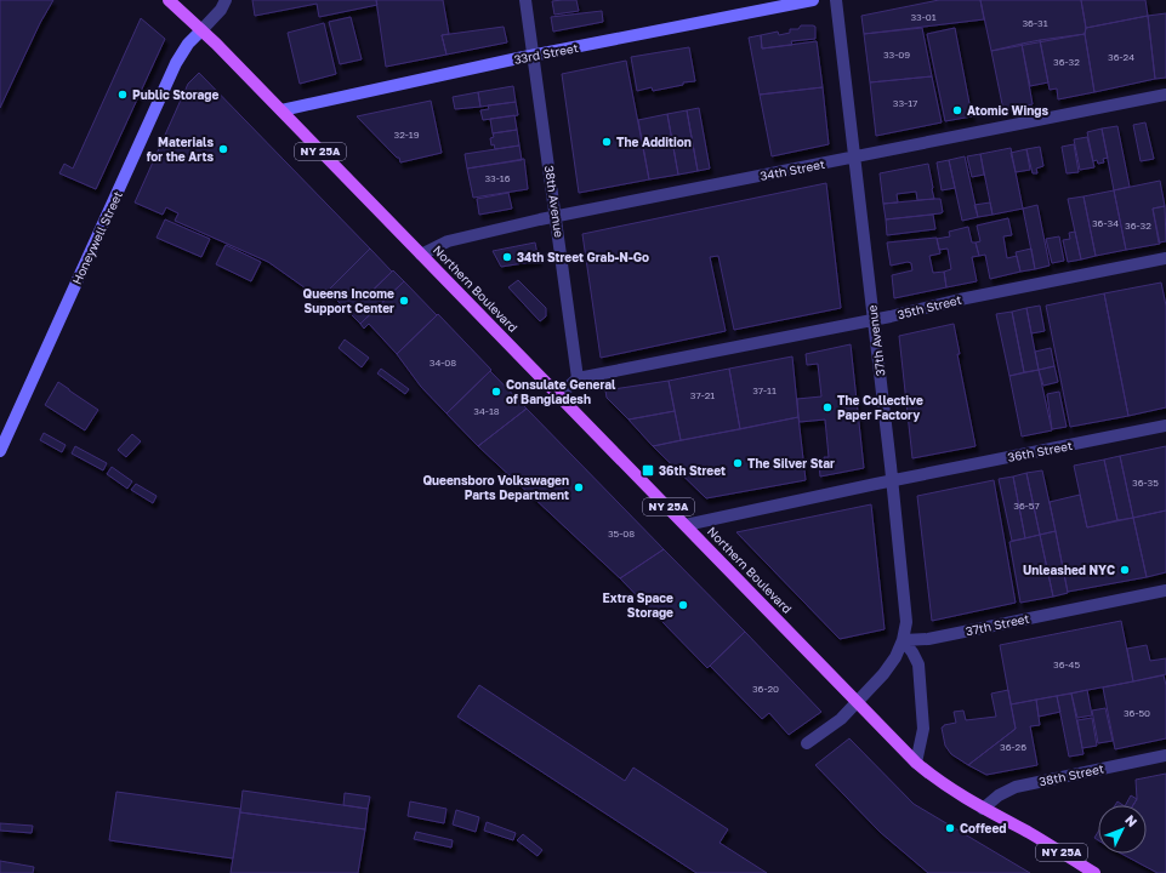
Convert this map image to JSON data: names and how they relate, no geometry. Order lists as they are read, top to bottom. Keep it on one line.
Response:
{"streets":{"main road":["33rd Street","NY 25A","Honeywell Street","Northern Boulevard"],"street":["34th Street","38th Avenue","35th Street","37th Avenue","36th Street","37th Street","38th Street"]},"crossings":[["33rd Street","38th Avenue"],["33rd Street","Northern Boulevard"],["34th Street","38th Avenue"],["34th Street","Northern Boulevard"],["34th Street","37th Avenue"],["38th Avenue","35th Street"],["Honeywell Street","Northern Boulevard"],["Northern Boulevard","36th Street"],["Northern Boulevard","38th Street"],["35th Street","37th Avenue"],["37th Avenue","36th Street"],["37th Avenue","37th Street"]],"places":{"other":["Public Storage","Atomic Wings","The Addition","Materials for the Arts","34th Street Grab-N-Go","Queens Income Support Center","Consulate General of Bangladesh","The Collective Paper Factory","The Silver Star","Queensboro Volkswagen Parts Department","Unleashed NYC","Extra Space Storage","Coffeed"],"transit":["36th Street"]},"house_numbers":["33-01","36-31","33-09","36-24","36-32","33-17","32-19","33-16","36-34","36-32","34-08","37-11","37-21","34-18","36-35","36-57","35-08","36-45","36-20","36-50","36-26"],"north":"top right"}
